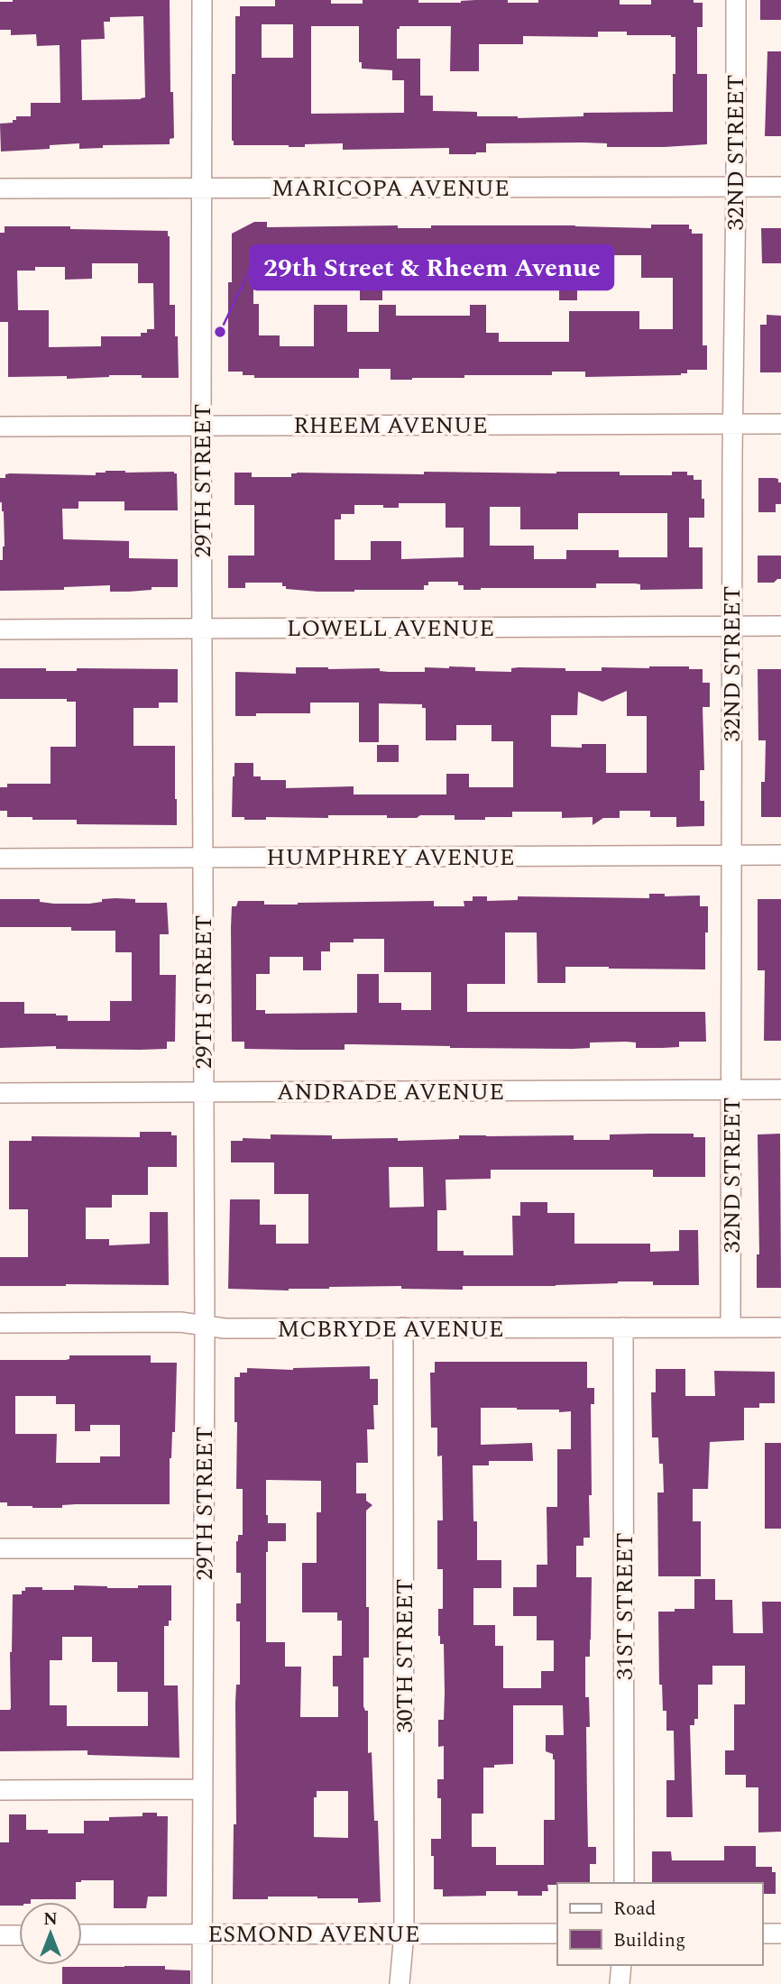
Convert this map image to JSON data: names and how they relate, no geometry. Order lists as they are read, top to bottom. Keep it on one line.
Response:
{"streets":{"street":["32ND STREET","MARICOPA AVENUE","RHEEM AVENUE","29TH STREET","LOWELL AVENUE","HUMPHREY AVENUE","ANDRADE AVENUE","MCBRYDE AVENUE","31ST STREET","30TH STREET","ESMOND AVENUE"]},"crossings":[["32ND STREET","MARICOPA AVENUE"],["32ND STREET","RHEEM AVENUE"],["32ND STREET","LOWELL AVENUE"],["32ND STREET","HUMPHREY AVENUE"],["32ND STREET","ANDRADE AVENUE"],["32ND STREET","MCBRYDE AVENUE"],["MARICOPA AVENUE","29TH STREET"],["RHEEM AVENUE","29TH STREET"],["29TH STREET","LOWELL AVENUE"],["29TH STREET","HUMPHREY AVENUE"],["29TH STREET","ANDRADE AVENUE"],["29TH STREET","MCBRYDE AVENUE"],["29TH STREET","ESMOND AVENUE"],["MCBRYDE AVENUE","31ST STREET"],["MCBRYDE AVENUE","30TH STREET"],["30TH STREET","ESMOND AVENUE"]],"places":["29th Street & Rheem Avenue"],"legend":["Road","Building"],"north":"top"}
